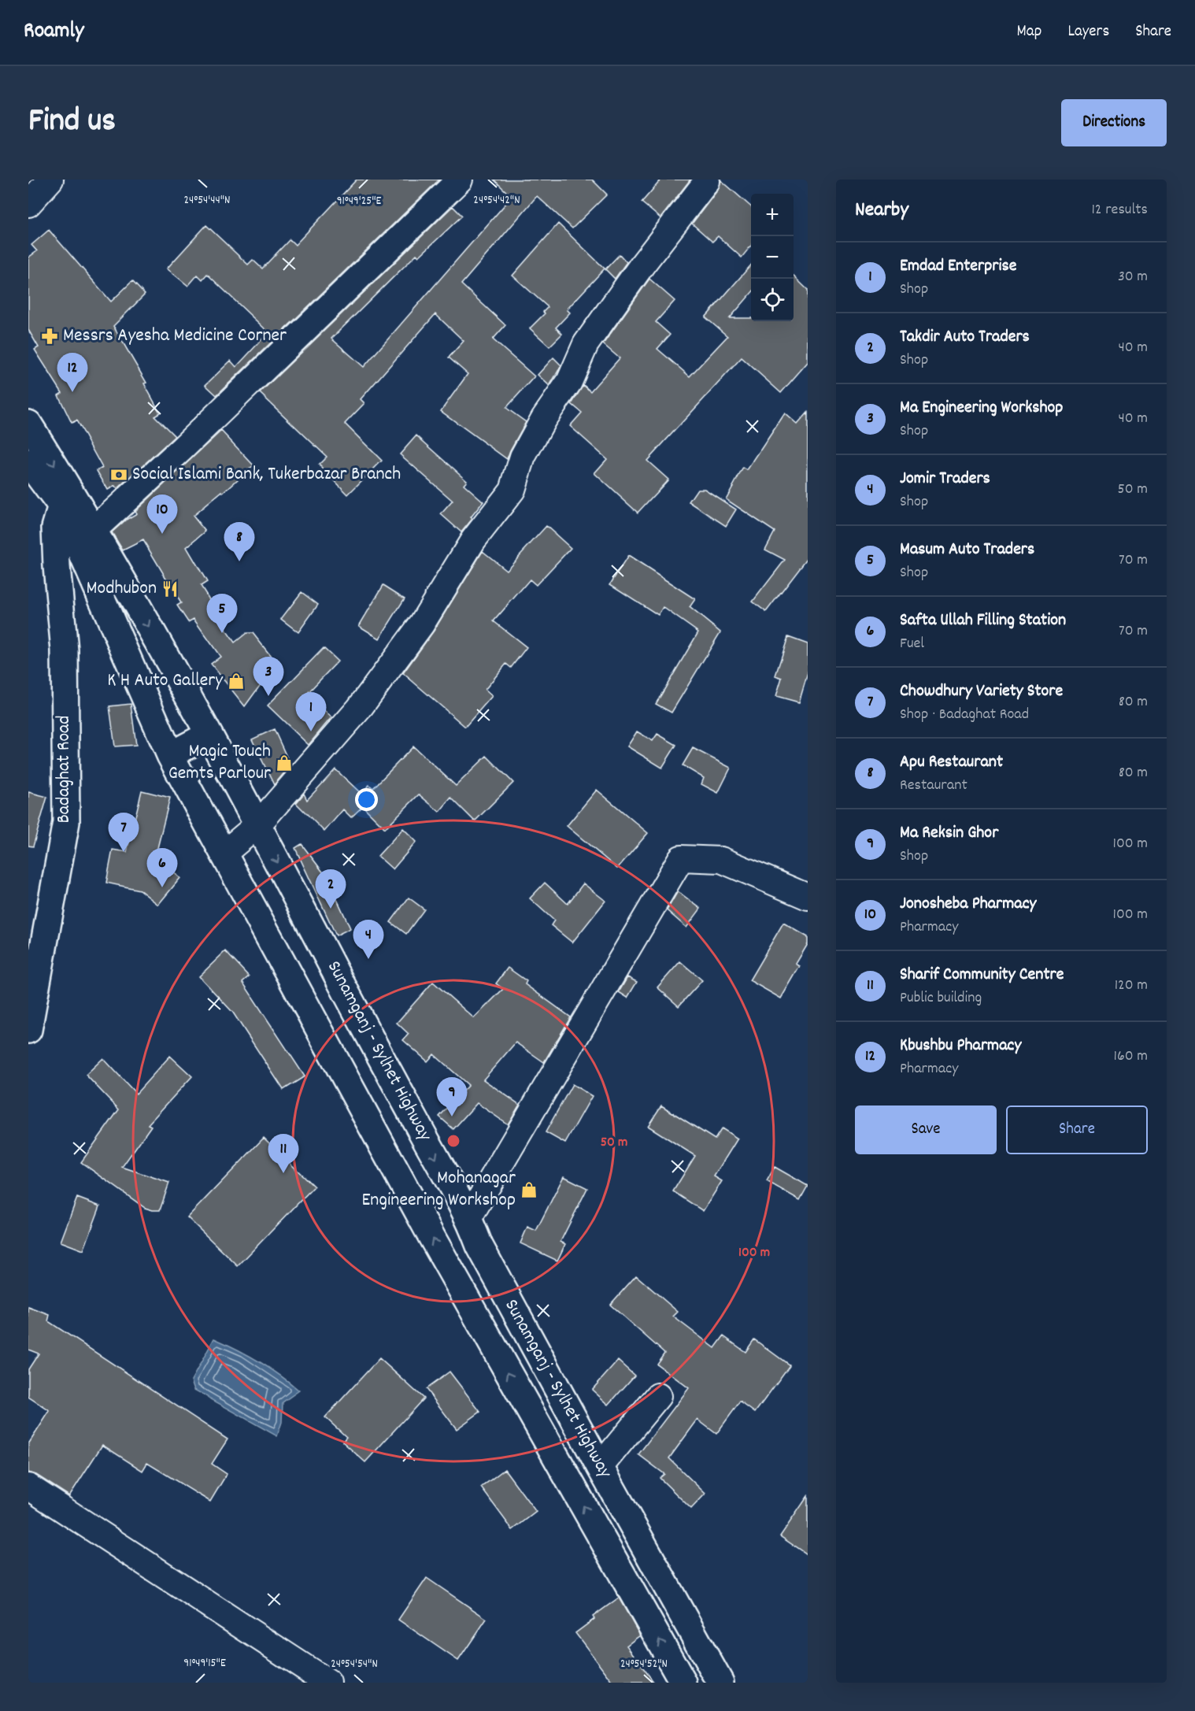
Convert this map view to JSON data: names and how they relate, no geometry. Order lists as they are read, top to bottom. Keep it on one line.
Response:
{"streets":{"main road":["Badaghat Road","Sunamganj - Sylhet Highway"]},"crossings":[["Badaghat Road","Sunamganj - Sylhet Highway"]],"places":{"pharmacy":["Messrs Ayesha Medicine Corner"],"bank":["Social Islami Bank, Tukerbazar Branch"],"restaurant":["Modhubon"],"shop":["K H Auto Gallery","Magic Touch Gemts Parlour","Mohanagar Engineering Workshop"]},"page":{"header":"Roamly","nav":["Map","Layers","Share"],"title":"Find us","buttons":["Directions",["Save","Share"]],"heading":["Nearby","12 results"],"map_buttons":["+","−"],"list":[{"mark":"1","name":"Emdad Enterprise","note":"Shop","value":"30 m"},{"mark":"2","name":"Takdir Auto Traders","note":"Shop","value":"40 m"},{"mark":"3","name":"Ma Engineering Workshop","note":"Shop","value":"40 m"},{"mark":"4","name":"Jomir Traders","note":"Shop","value":"50 m"},{"mark":"5","name":"Masum Auto Traders","note":"Shop","value":"70 m"},{"mark":"6","name":"Safta Ullah Filling Station","note":"Fuel","value":"70 m"},{"mark":"7","name":"Chowdhury Variety Store","note":"Shop · Badaghat Road","value":"80 m"},{"mark":"8","name":"Apu Restaurant","note":"Restaurant","value":"80 m"},{"mark":"9","name":"Ma Reksin Ghor","note":"Shop","value":"100 m"},{"mark":"10","name":"Jonosheba Pharmacy","note":"Pharmacy","value":"100 m"},{"mark":"11","name":"Sharif Community Centre","note":"Public building","value":"120 m"},{"mark":"12","name":"Kbushbu Pharmacy","note":"Pharmacy","value":"160 m"}],"pins":["12","10","8","5","3","1","7","6","2","4","9","11"]},"coordinates":["24°54'44\"N","24°54'42\"N","91°49'25\"E","91°49'15\"E","24°54'54\"N","24°54'52\"N"],"rings":["50 m","100 m"]}
